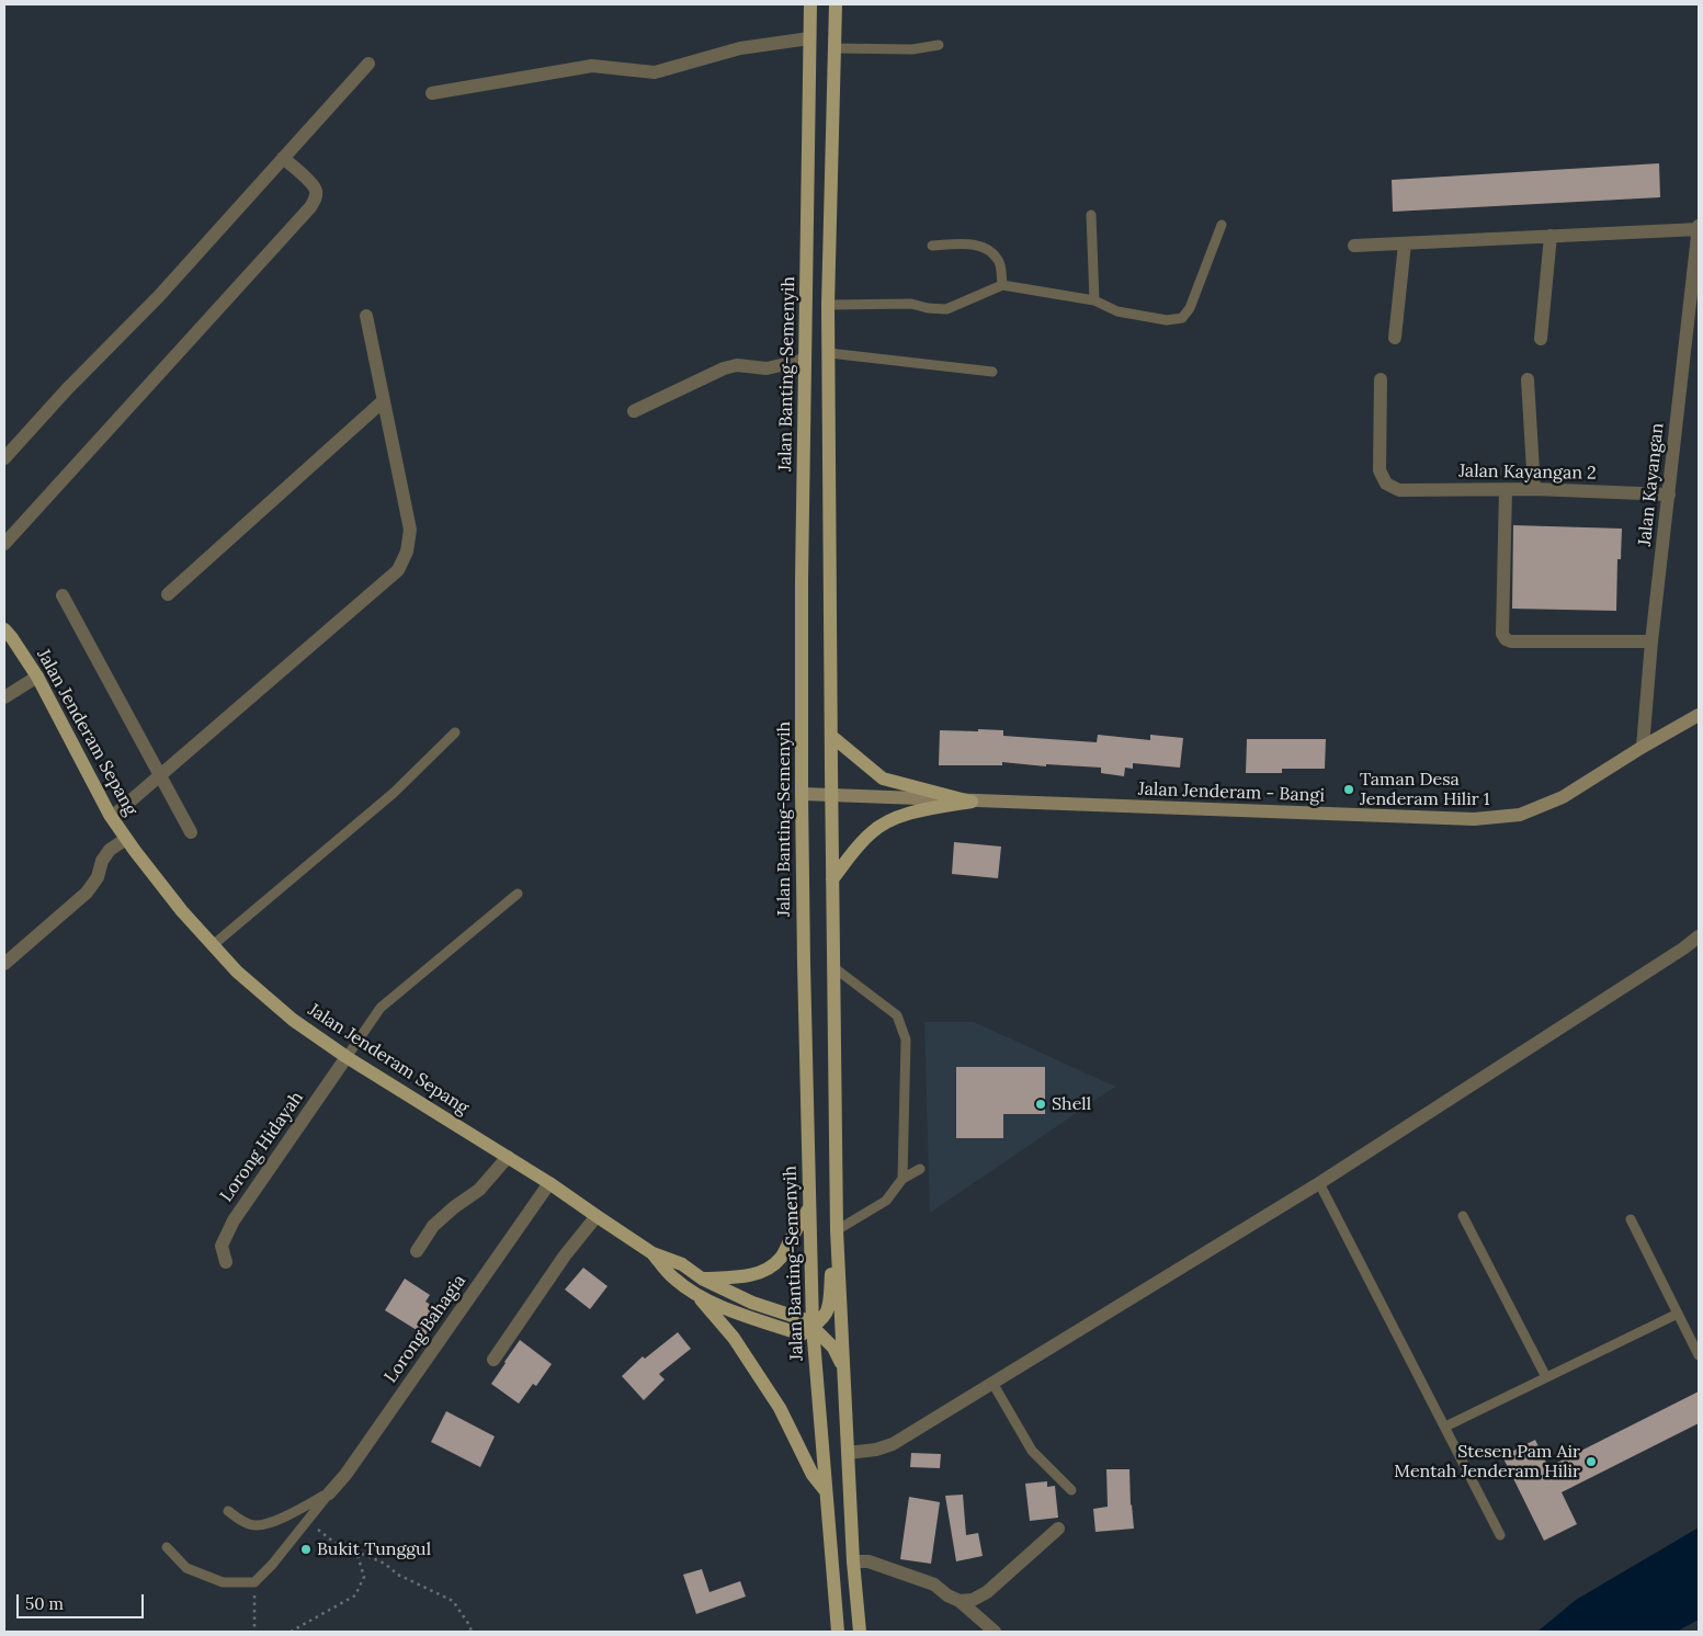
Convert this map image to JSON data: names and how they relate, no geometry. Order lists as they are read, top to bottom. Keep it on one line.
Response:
{"streets":{"main road":["Jalan Banting-Semenyih","Jalan Jenderam Sepang","Jalan Jenderam - Bangi"],"street":["Jalan Kayangan 2","Jalan Kayangan","Lorong Hidayah","Lorong Bahagia"]},"crossings":[["Jalan Banting-Semenyih","Jalan Jenderam - Bangi"],["Jalan Kayangan 2","Jalan Kayangan"],["Jalan Kayangan","Jalan Jenderam - Bangi"],["Jalan Jenderam Sepang","Lorong Hidayah"],["Jalan Jenderam Sepang","Lorong Bahagia"]],"places":["Taman Desa Jenderam Hilir 1","Shell","Stesen Pam Air Mentah Jenderam Hilir","Bukit Tunggul"],"scale_bar":"50 m"}
